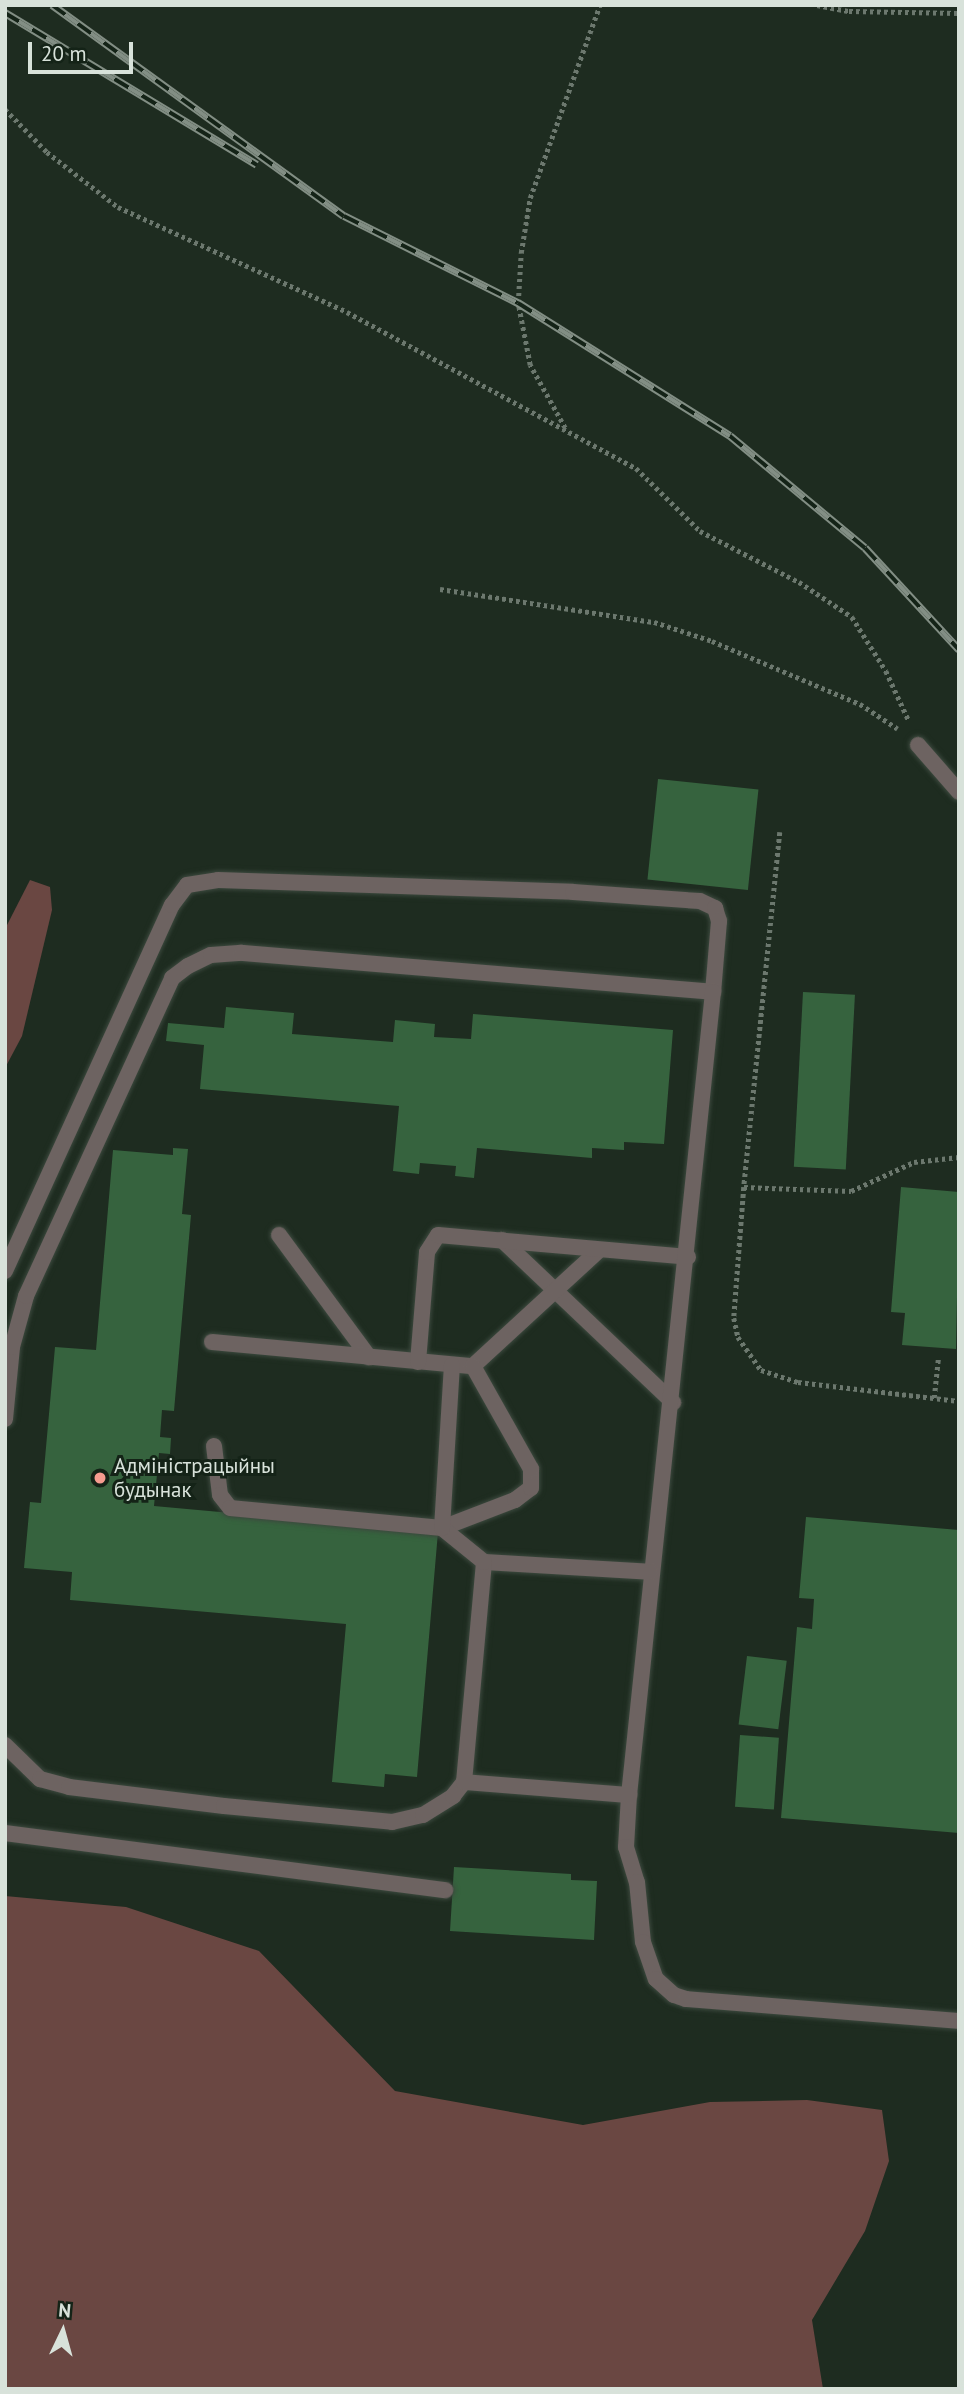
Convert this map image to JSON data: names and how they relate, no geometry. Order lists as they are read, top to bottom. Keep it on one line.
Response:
{"places":["Адміністрацыйны будынак"],"scale_bar":"20 m","north":"top"}
